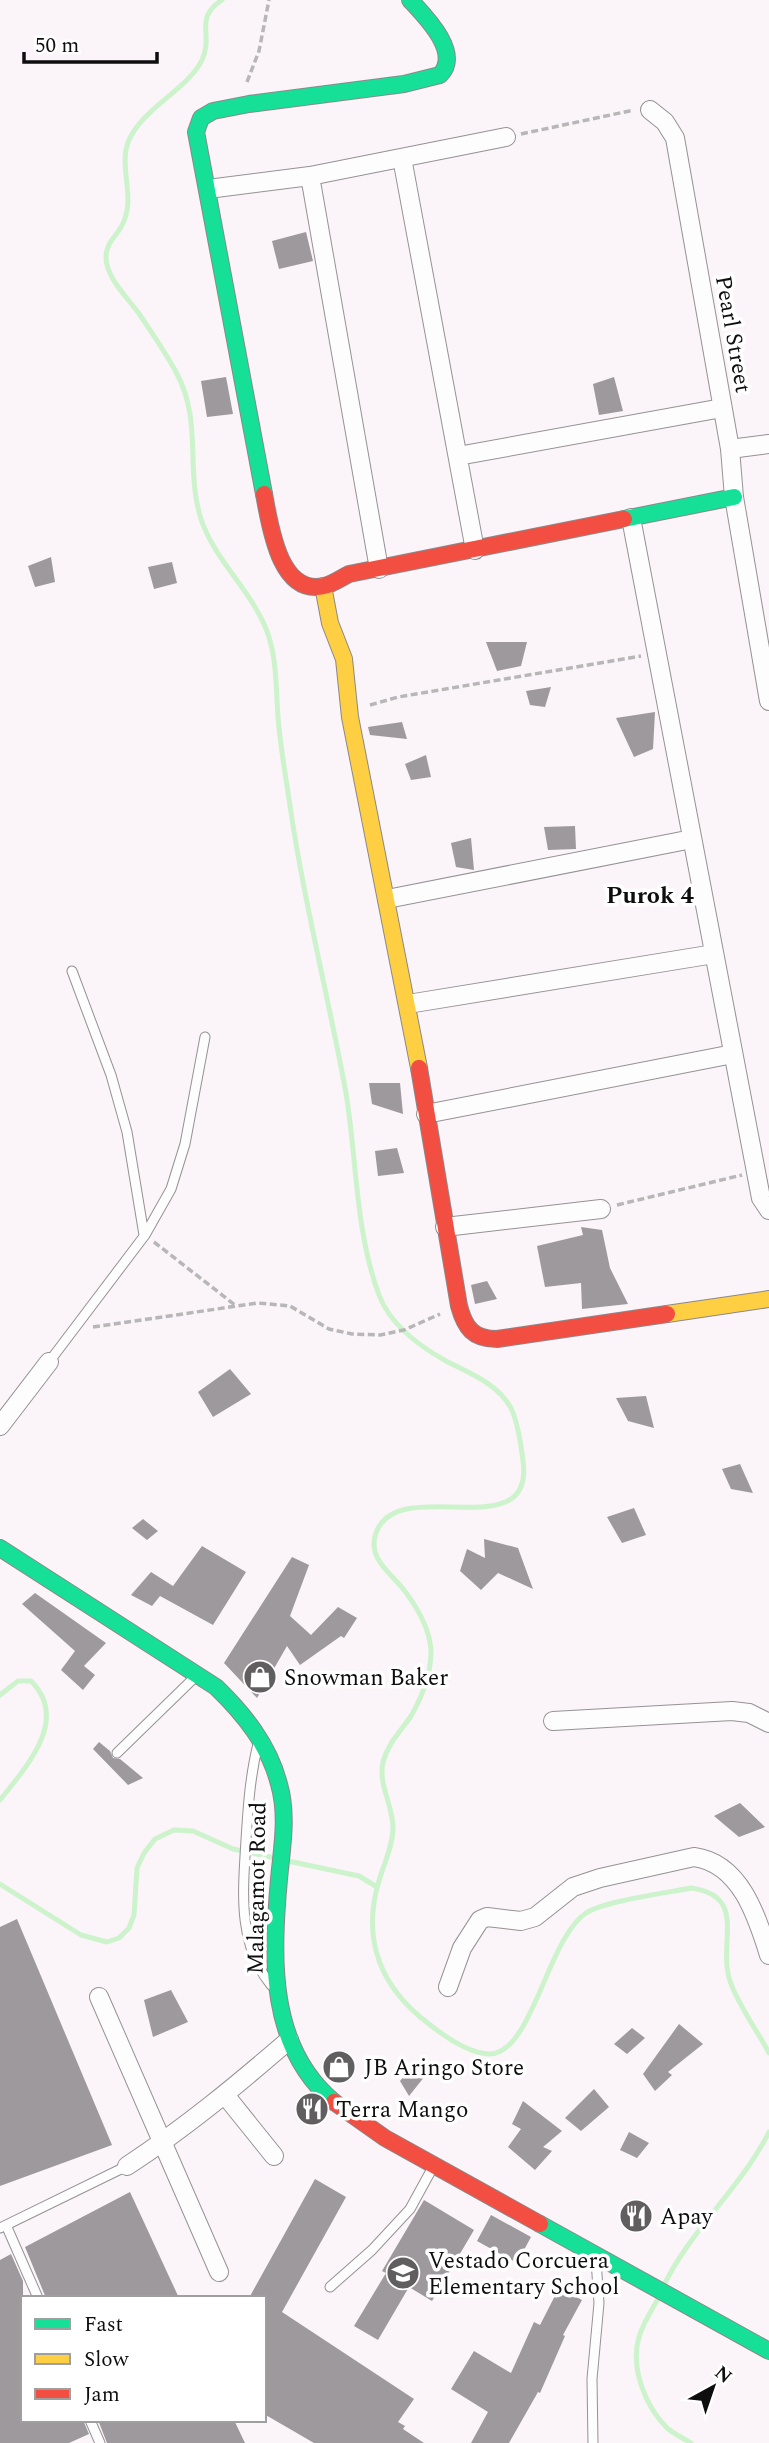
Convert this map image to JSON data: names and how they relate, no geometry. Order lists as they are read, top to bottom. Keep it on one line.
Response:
{"streets":{"street":["Pearl Street","Malagamot Road"]},"districts":["Purok 4"],"places":{"shop":["Snowman Baker","JB Aringo Store"],"restaurant":["Terra Mango","Apay"],"school or university":["Vestado Corcuera Elementary School"]},"legend":["Fast","Slow","Jam"],"scale_bar":"50 m","north":"top right"}
